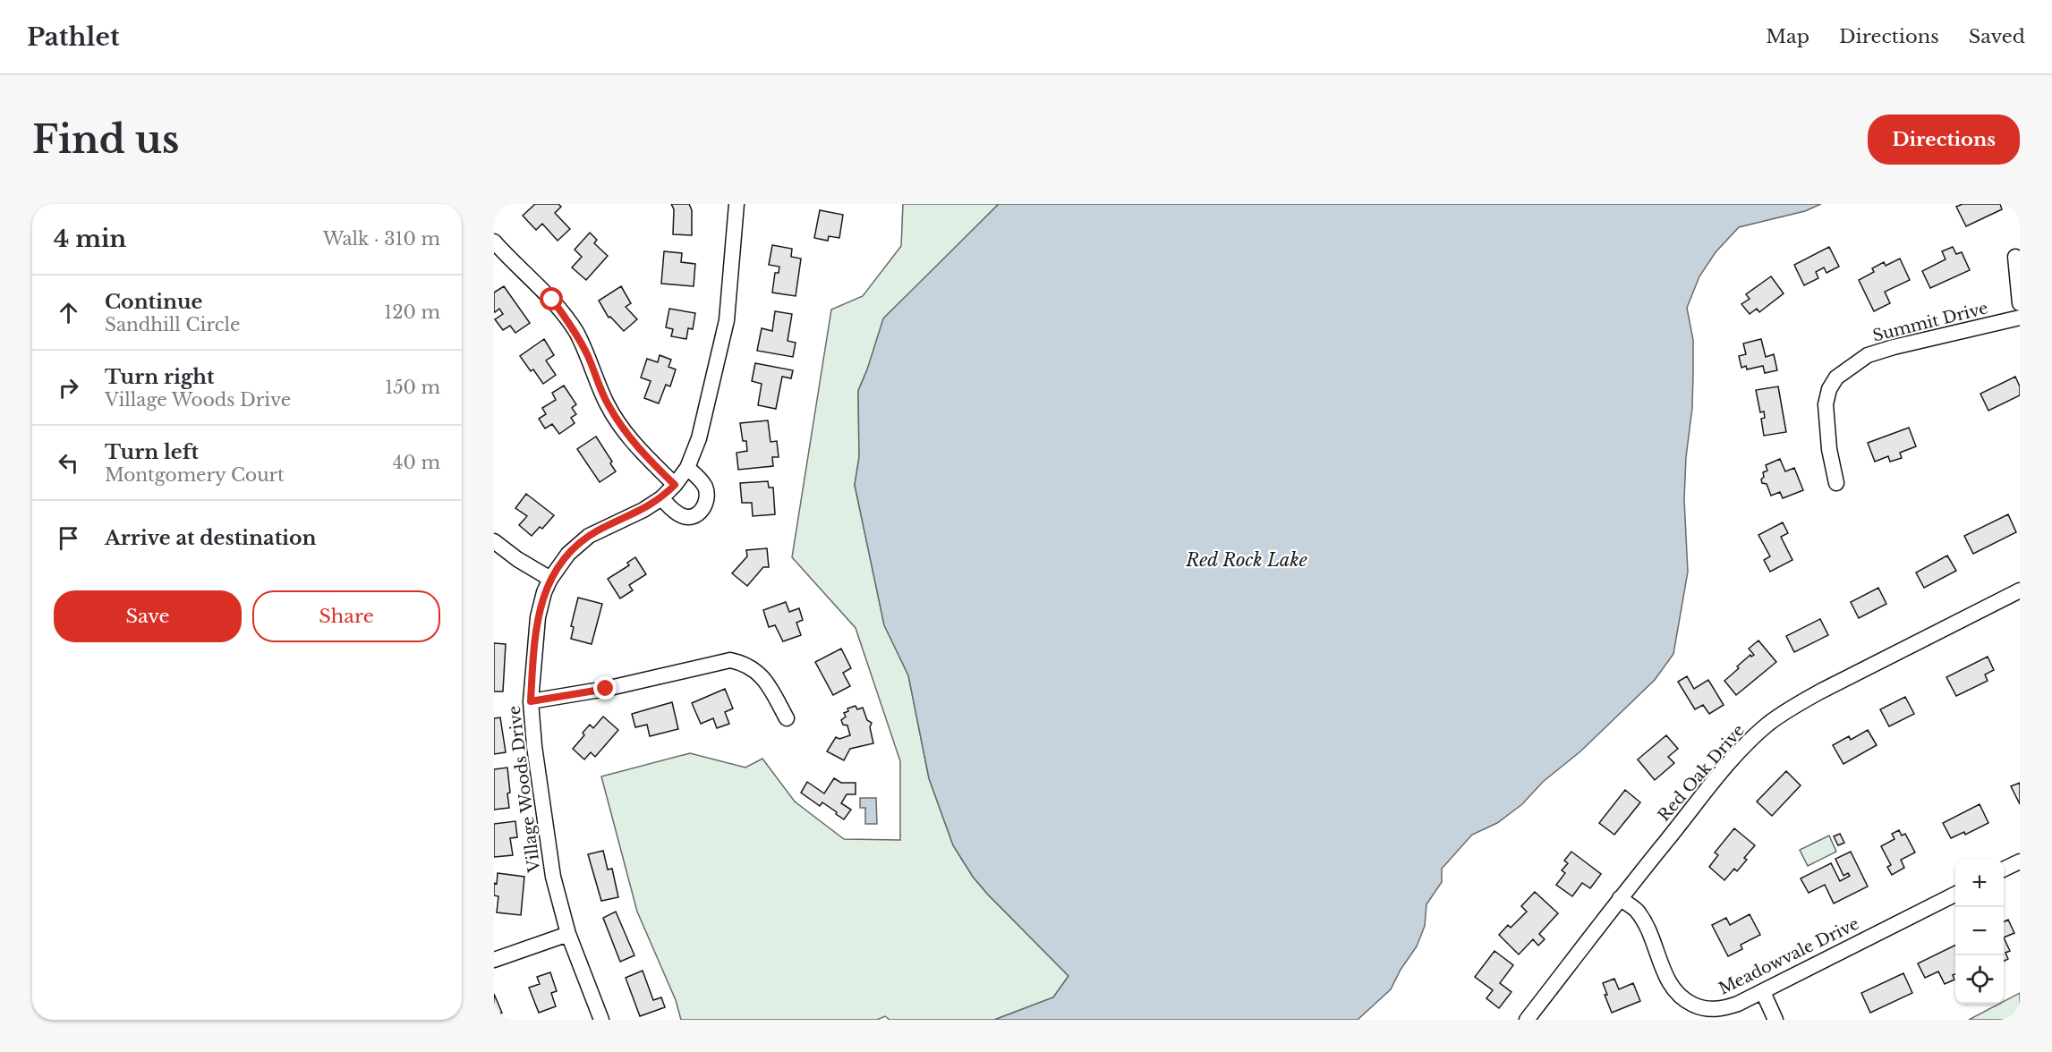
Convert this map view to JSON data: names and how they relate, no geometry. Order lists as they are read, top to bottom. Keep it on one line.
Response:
{"streets":{"street":["Summit Drive","Red Oak Drive","Village Woods Drive","Meadowvale Drive"]},"crossings":[["Red Oak Drive","Meadowvale Drive"]],"water":["Red Rock Lake"],"page":{"header":"Pathlet","nav":["Map","Directions","Saved"],"buttons":["Directions",["Save","Share"]],"title":"Find us","heading":["4 min","Walk · 310 m"],"list":[["Continue","Sandhill Circle","120 m"],["Turn right","Village Woods Drive","150 m"],["Turn left","Montgomery Court","40 m"],"Arrive at destination"],"map_buttons":["+","−"]}}
